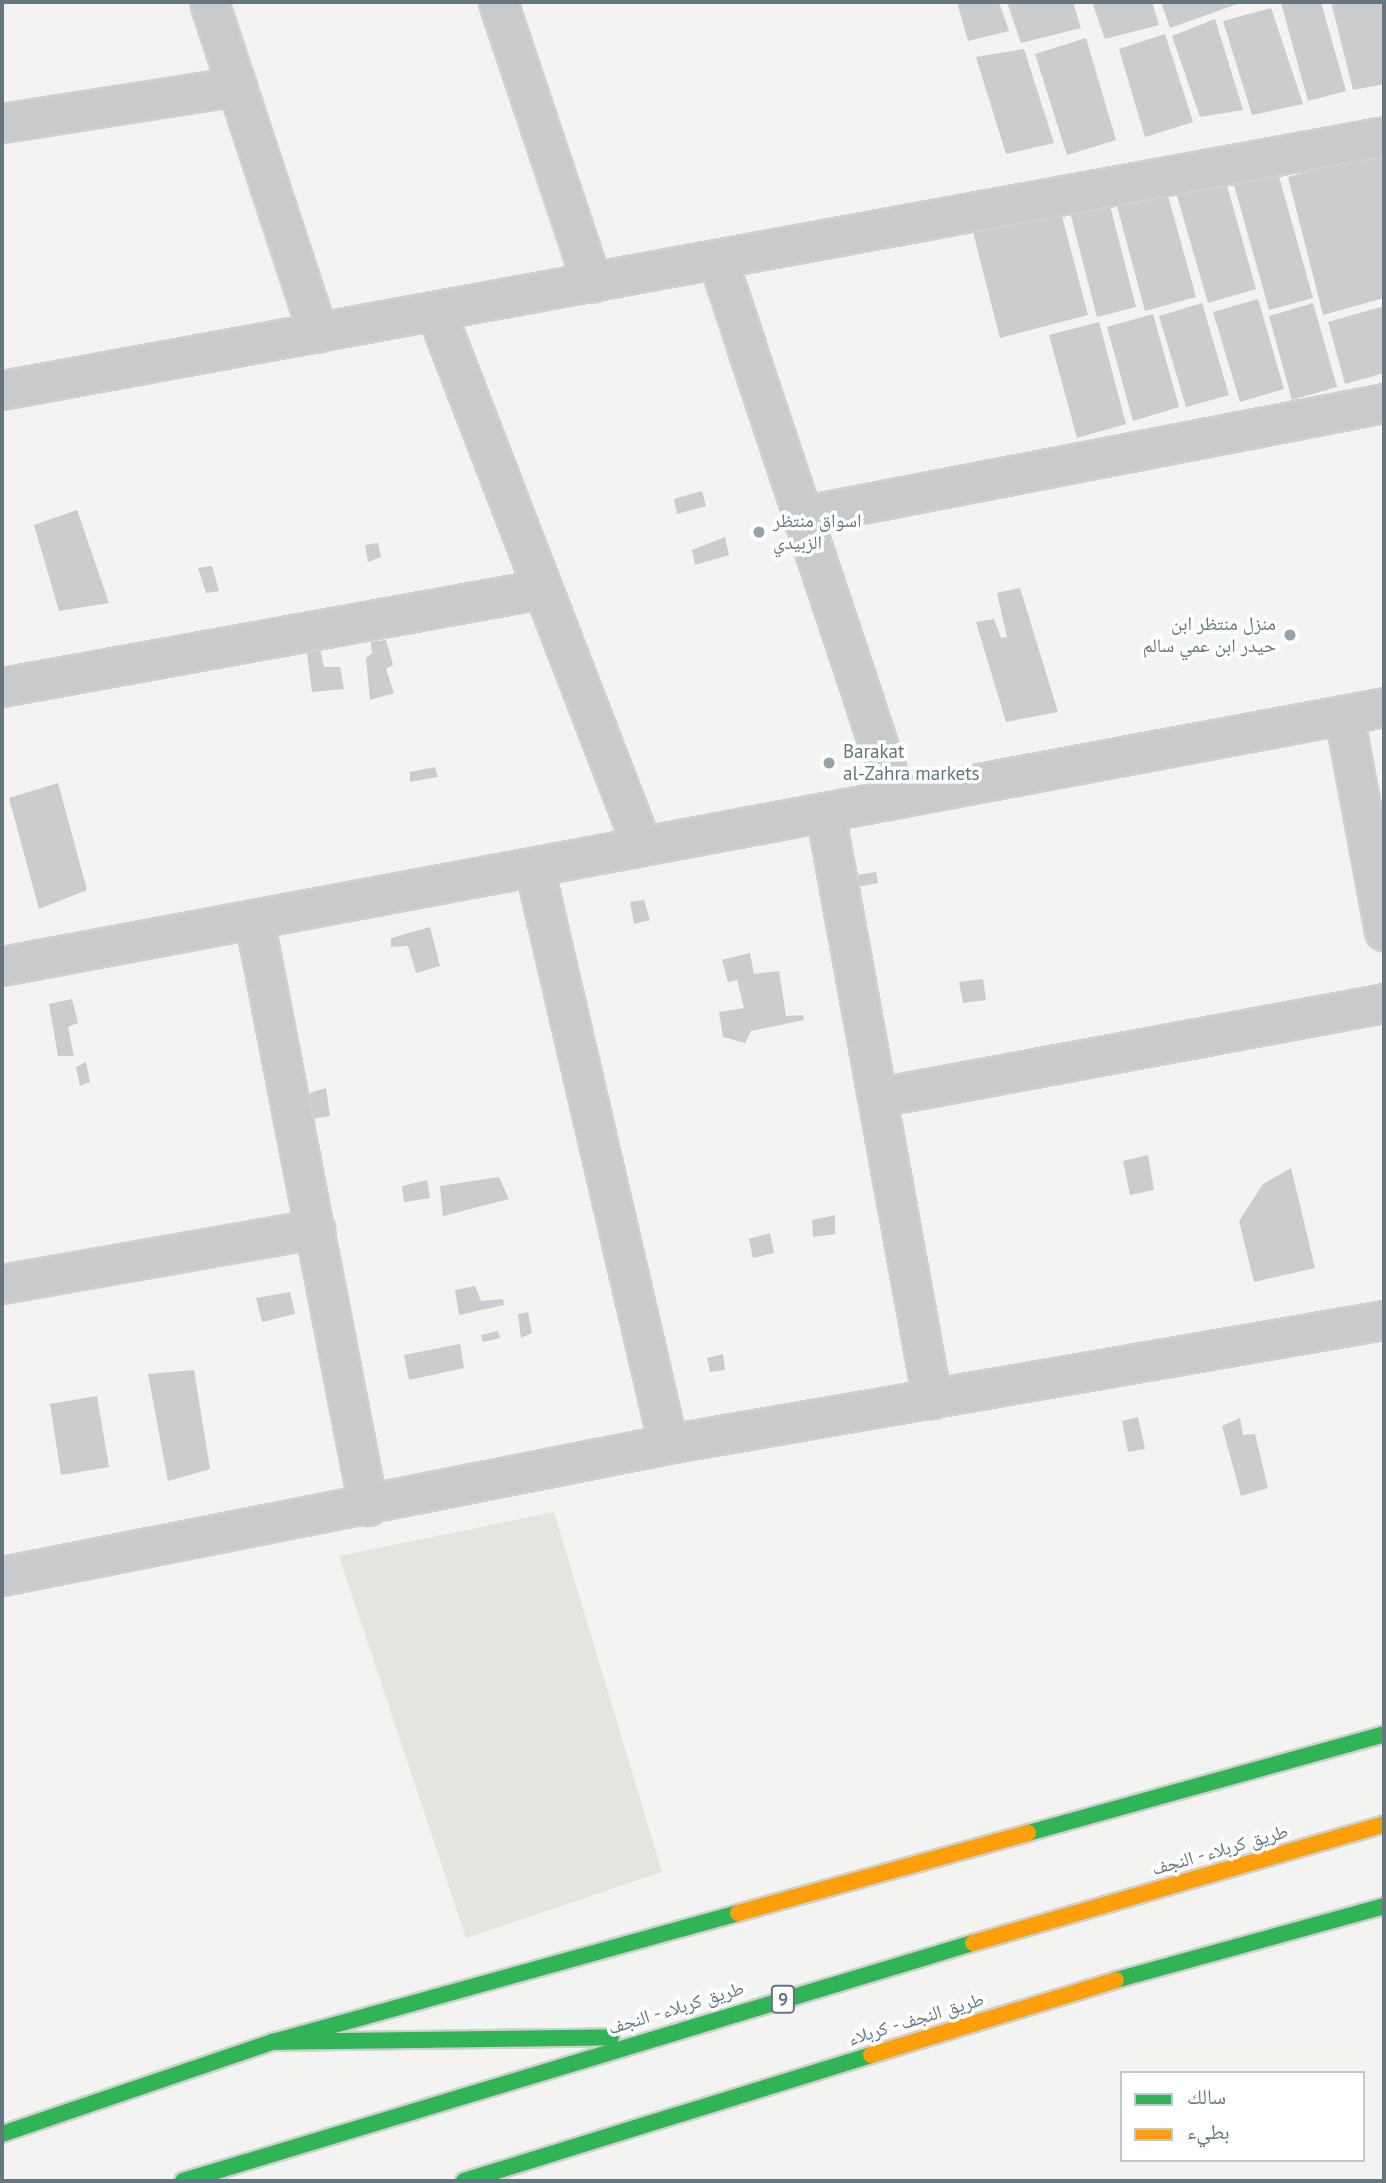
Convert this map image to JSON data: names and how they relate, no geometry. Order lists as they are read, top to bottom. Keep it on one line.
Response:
{"streets":{"main road":["طريق کربلاء - النجف","9","طريق النجف - کربلاء"]},"places":["اسواق منتظر الزبيدي","منزل منتظر ابن حيدر ابن عمي سالم","Barakat al-Zahra markets"],"legend":["سالك","بطيء"]}
